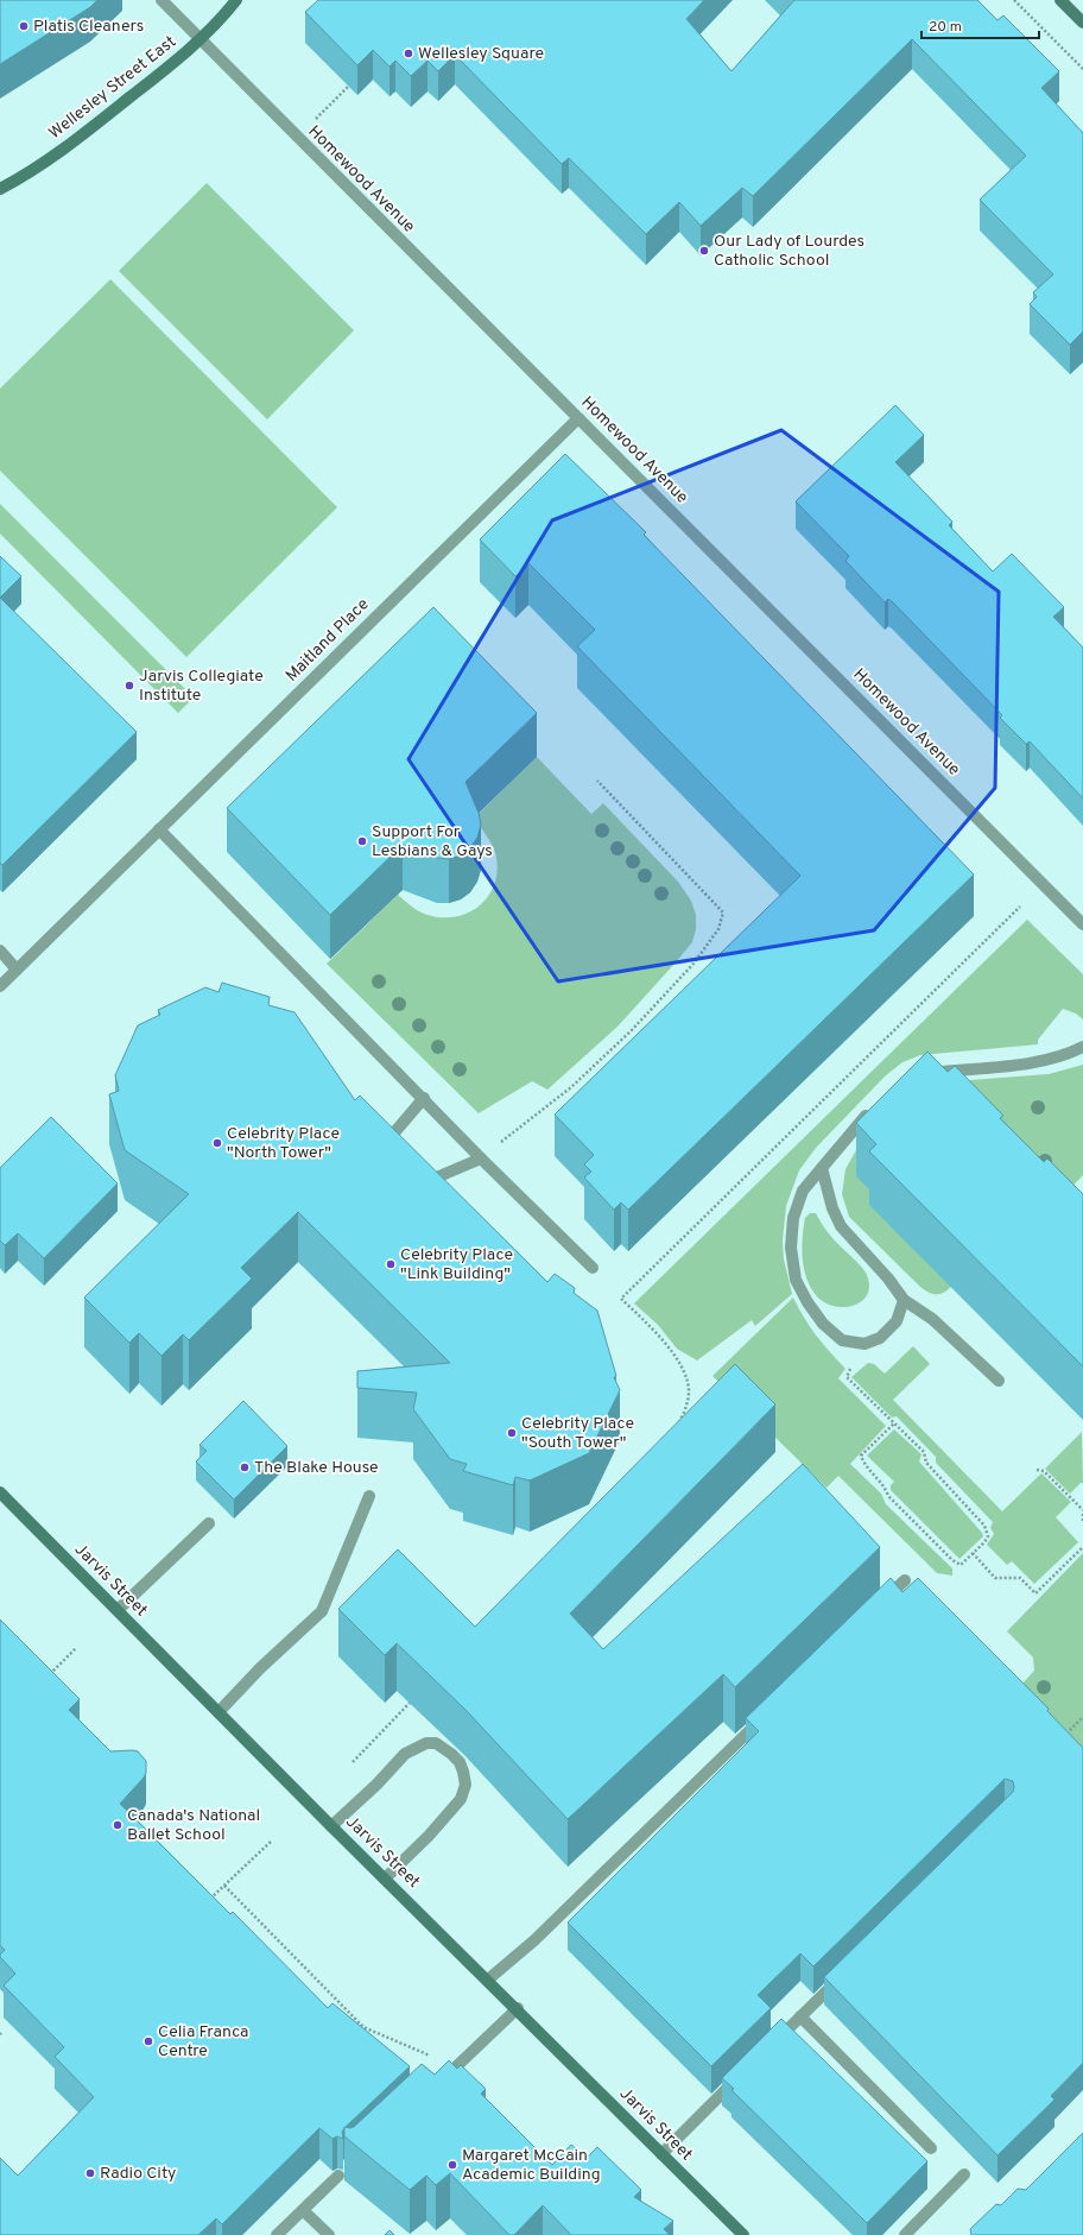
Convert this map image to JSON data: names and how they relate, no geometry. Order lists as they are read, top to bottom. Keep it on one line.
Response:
{"streets":{"main road":["Wellesley Street East","Jarvis Street"],"street":["Homewood Avenue","Maitland Place"]},"crossings":[["Wellesley Street East","Homewood Avenue"],["Homewood Avenue","Maitland Place"]],"places":["Platis Cleaners","Wellesley Square","Our Lady of Lourdes Catholic School","Jarvis Collegiate Institute","Support For Lesbians & Gays","Celebrity Place \"North Tower\"","Celebrity Place \"Link Building\"","Celebrity Place \"South Tower\"","The Blake House","Canada's National Ballet School","Celia Franca Centre","Margaret McCain Academic Building","Radio City"],"scale_bar":"20 m"}
